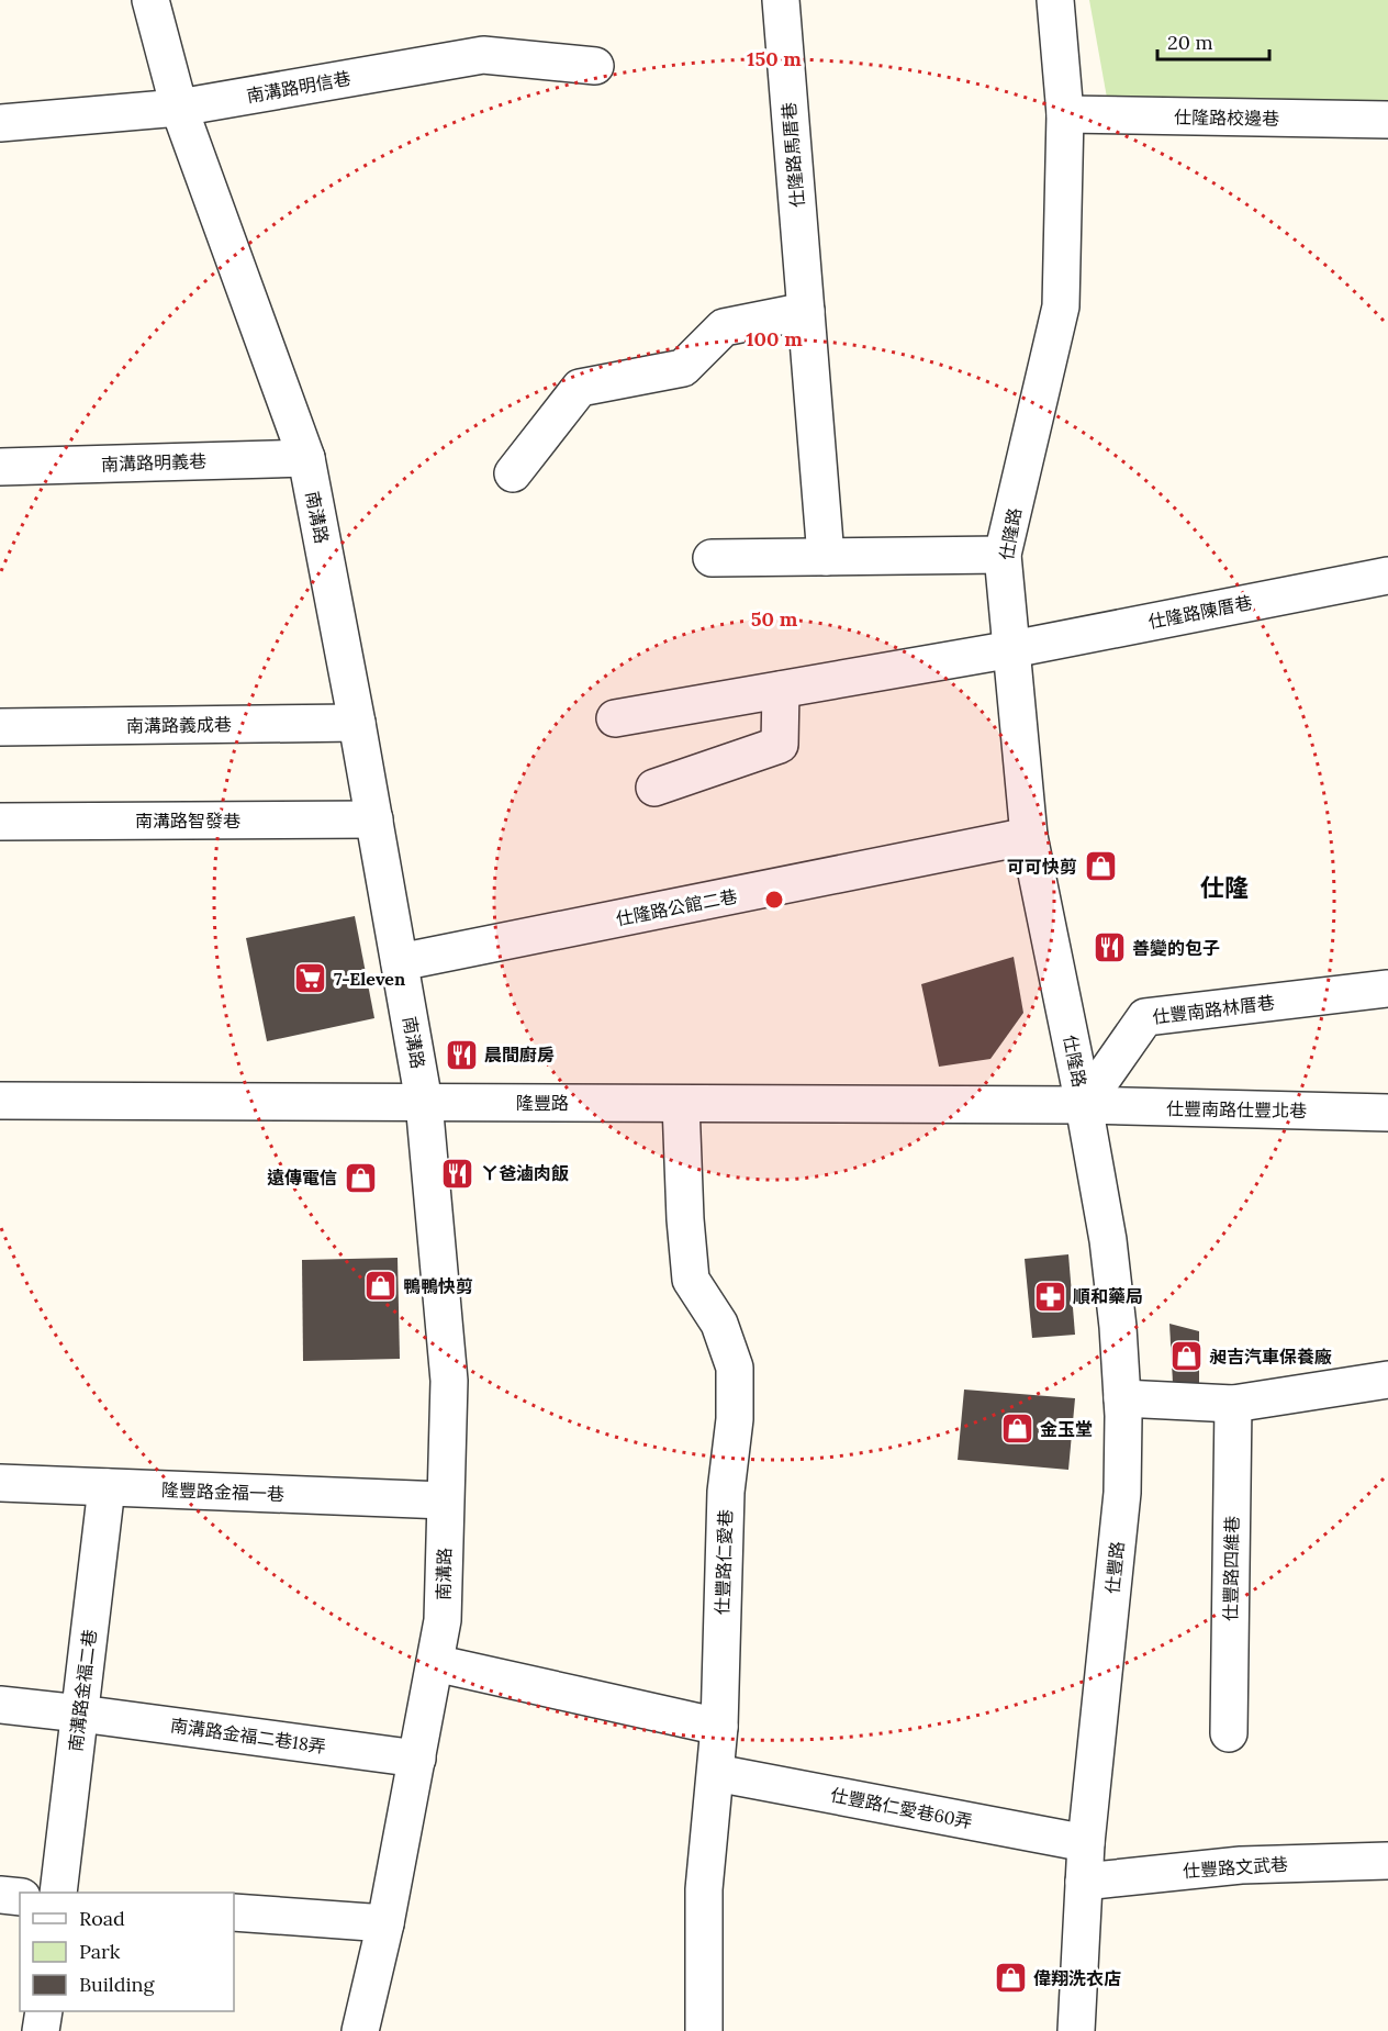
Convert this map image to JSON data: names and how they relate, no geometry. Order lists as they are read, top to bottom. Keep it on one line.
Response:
{"streets":{"street":["南溝路明信巷","仕隆路校邊巷","仕隆路馬厝巷","南溝路明義巷","南溝路","仕隆路","仕隆路陳厝巷","南溝路義成巷","南溝路智發巷","仕隆路公館二巷","仕豐南路林厝巷","隆豐路","仕豐南路仕豐北巷","隆豐路金福一巷","仕豐路仁愛巷","仕豐路","仕豐路四維巷","南溝路金福二巷","南溝路金福二巷18弄","仕豐路仁愛巷60弄","仕豐路文武巷"]},"crossings":[["南溝路明信巷","南溝路"],["仕隆路校邊巷","仕隆路"],["南溝路明義巷","南溝路"],["南溝路","南溝路義成巷"],["南溝路","南溝路智發巷"],["南溝路","仕隆路公館二巷"],["南溝路","隆豐路"],["南溝路","隆豐路金福一巷"],["南溝路","南溝路金福二巷18弄"],["仕隆路","仕隆路陳厝巷"],["仕隆路","仕隆路公館二巷"],["仕隆路","仕豐南路林厝巷"],["仕隆路","隆豐路"],["仕隆路","仕豐南路仕豐北巷"],["仕隆路","仕豐路"],["仕豐南路林厝巷","隆豐路"],["仕豐南路林厝巷","仕豐南路仕豐北巷"],["仕豐南路林厝巷","仕豐路"],["隆豐路","仕豐南路仕豐北巷"],["隆豐路","仕豐路仁愛巷"],["隆豐路","仕豐路"],["仕豐南路仕豐北巷","仕豐路"],["隆豐路金福一巷","南溝路金福二巷"],["仕豐路仁愛巷","仕豐路仁愛巷60弄"],["仕豐路","仕豐路仁愛巷60弄"],["仕豐路","仕豐路文武巷"],["南溝路金福二巷","南溝路金福二巷18弄"]],"districts":["仕隆"],"places":{"shop":["可可快剪","遠傳電信","鴨鴨快剪","昶吉汽車保養廠","金玉堂","偉翔洗衣店"],"restaurant":["善變的包子","晨間廚房","ㄚ爸滷肉飯"],"supermarket":["7-Eleven"],"pharmacy":["順和藥局"]},"legend":["Road","Park","Building"],"scale_bar":"20 m","rings":["150 m","100 m","50 m"]}
